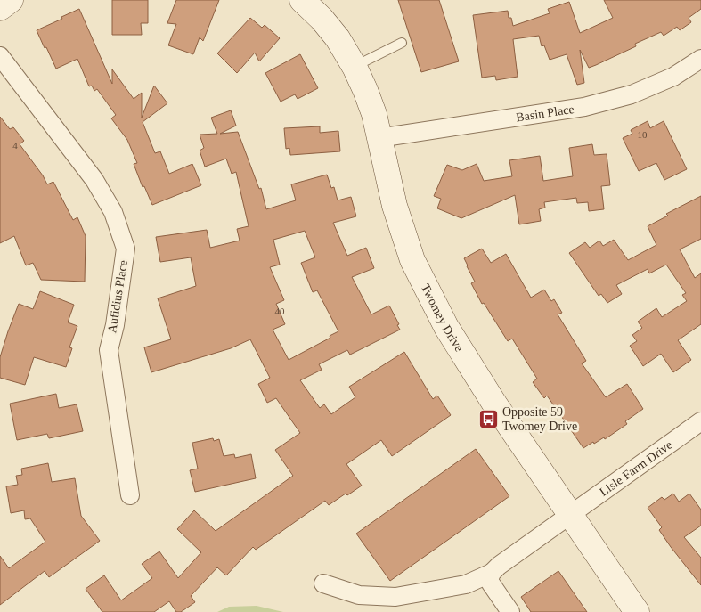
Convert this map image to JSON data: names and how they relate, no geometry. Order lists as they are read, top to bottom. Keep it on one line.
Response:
{"streets":{"street":["Basin Place","Aufidius Place","Twomey Drive","Lisle Farm Drive"]},"crossings":[["Basin Place","Twomey Drive"],["Twomey Drive","Lisle Farm Drive"]],"places":{"bus stop":["Opposite 59 Twomey Drive"]},"house_numbers":["10","4","40"]}
